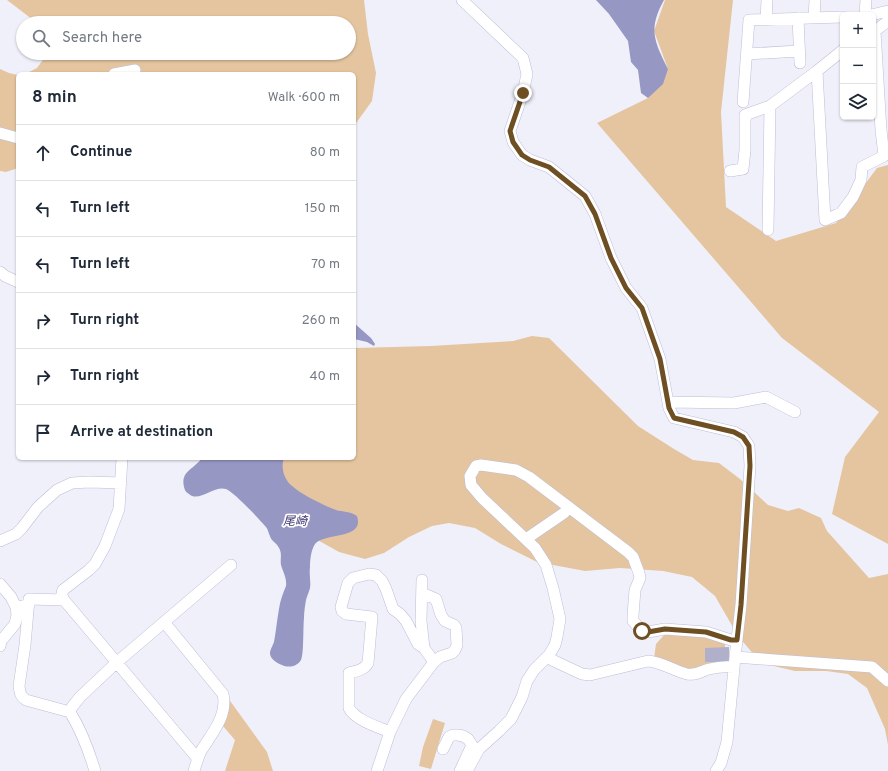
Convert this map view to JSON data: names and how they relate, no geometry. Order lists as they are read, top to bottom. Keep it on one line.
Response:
{"water":["尾崎"],"page":{"map_buttons":["+","−"],"search":"Search here","heading":["8 min","Walk · 600 m"],"list":[["Continue","80 m"],["Turn left","150 m"],["Turn left","70 m"],["Turn right","260 m"],["Turn right","40 m"],"Arrive at destination"]}}
